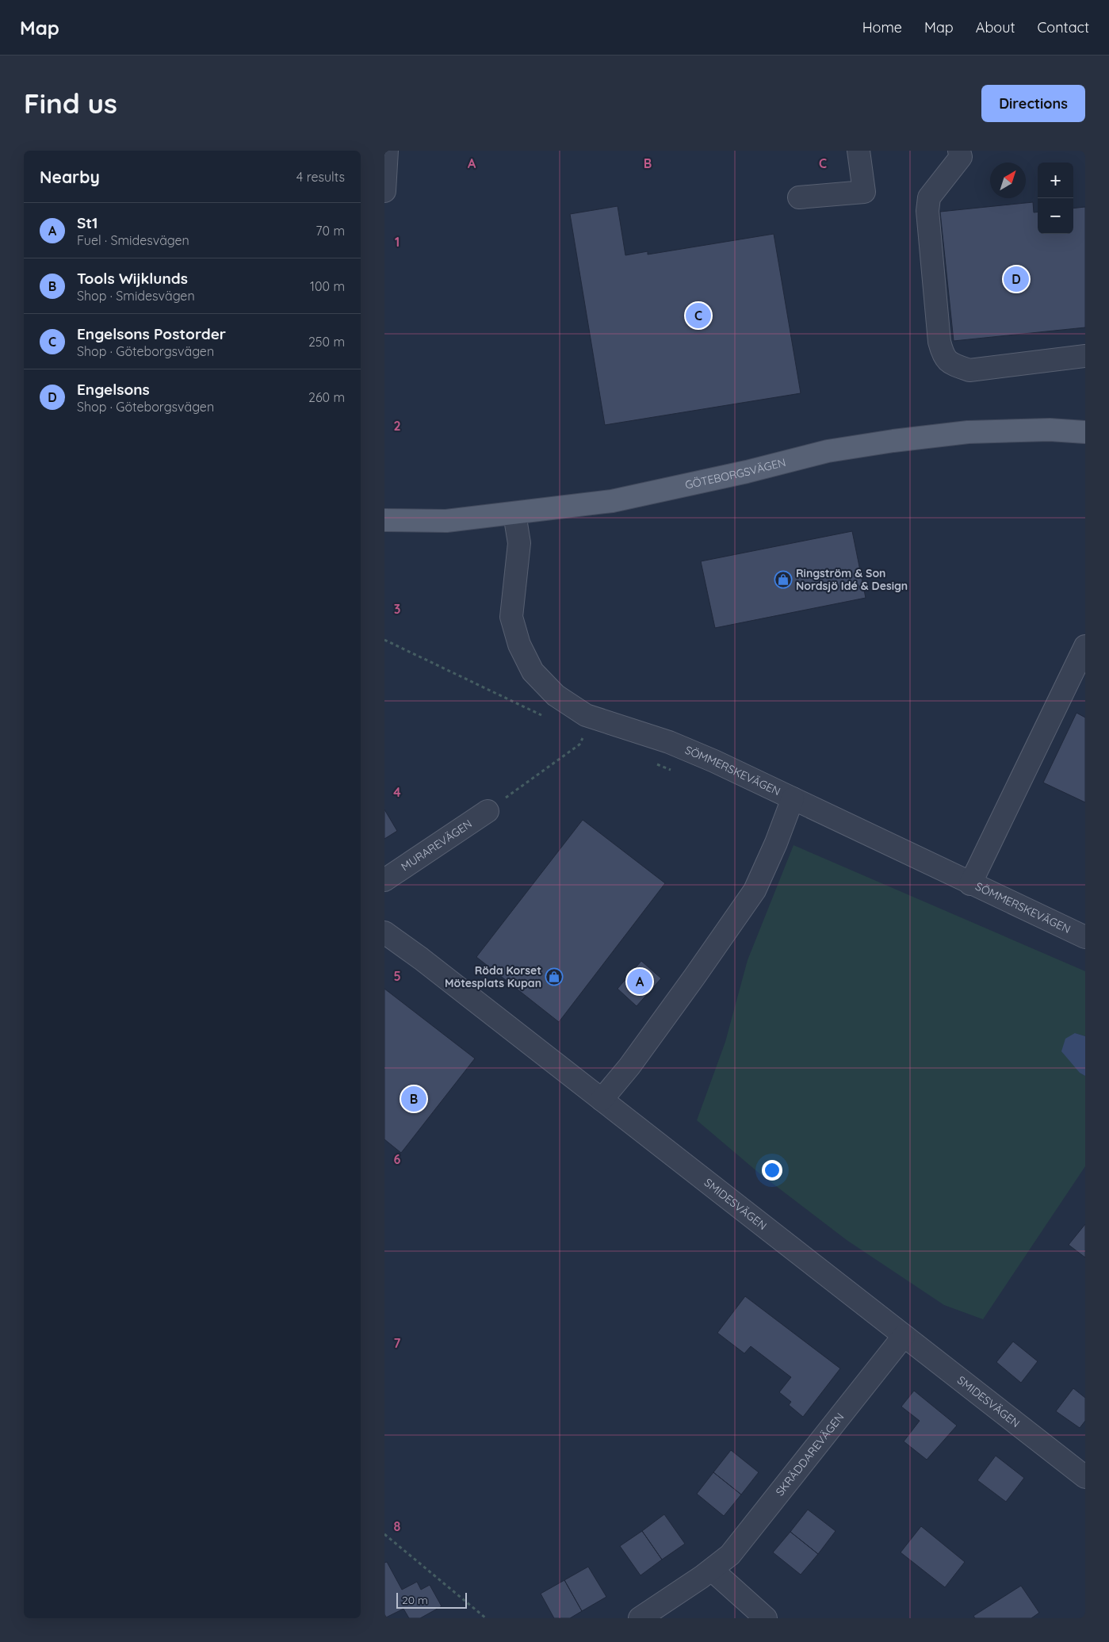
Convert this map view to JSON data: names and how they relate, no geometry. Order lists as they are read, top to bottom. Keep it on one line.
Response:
{"streets":{"main road":["GÖTEBORGSVÄGEN"],"street":["SÖMMERSKEVÄGEN","MURAREVÄGEN","SMIDESVÄGEN","SKRÄDDAREVÄGEN"]},"crossings":[["GÖTEBORGSVÄGEN","SÖMMERSKEVÄGEN"],["SMIDESVÄGEN","SKRÄDDAREVÄGEN"]],"places":{"shop":["Ringström & Son Nordsjö Idé & Design","Röda Korset Mötesplats Kupan"]},"scale_bar":"20 m","north":"top right","page":{"header":"Map","nav":["Home","Map","About","Contact"],"buttons":"Directions","title":"Find us","heading":["Nearby","4 results"],"map_buttons":["+","−"],"list":[{"mark":"A","name":"St1","note":"Fuel · Smidesvägen","value":"70 m"},{"mark":"B","name":"Tools Wijklunds","note":"Shop · Smidesvägen","value":"100 m"},{"mark":"C","name":"Engelsons Postorder","note":"Shop · Göteborgsvägen","value":"250 m"},{"mark":"D","name":"Engelsons","note":"Shop · Göteborgsvägen","value":"260 m"}],"pins":["D","C","A","B"],"scale":"20 m"},"grid":{"columns":["A","B","C"],"rows":["1","2","3","4","5","6","7","8"]}}
